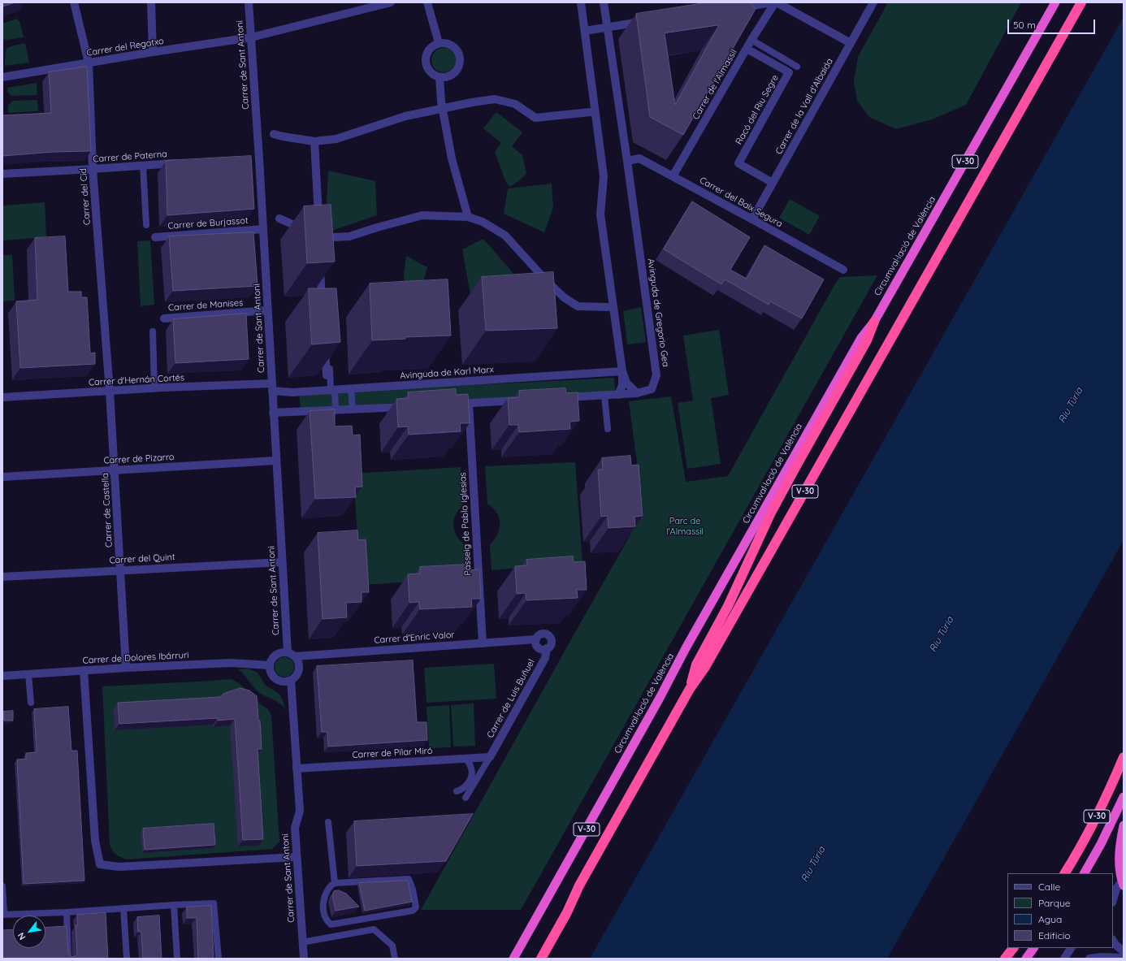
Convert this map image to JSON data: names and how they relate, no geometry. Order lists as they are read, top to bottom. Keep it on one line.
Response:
{"streets":{"highway":["V-30","Circumval·lació de València"],"street":["Carrer del Regatxo","Carrer de Sant Antoni","Carrer de l'Almassil","Carrer de la Vall d'Albaida","Racó del Riu Segre","Carrer de Paterna","Carrer del Cid","Carrer del Baix Segura","Carrer de Burjassot","Carrer de Manises","Avinguda de Gregorio Gea","Avinguda de Karl Marx","Carrer d'Hernán Cortés","Carrer de Pizarro","Carrer de Castella","Passeig de Pablo Iglesias","Carrer del Quint","Carrer d'Enric Valor","Carrer de Dolores Ibárruri","Carrer de Luis Buñuel","Carrer de Pilar Miró"]},"crossings":[["Carrer del Regatxo","Carrer de Sant Antoni"],["Carrer del Regatxo","Carrer del Cid"],["Carrer de Sant Antoni","Carrer de Burjassot"],["Carrer de Sant Antoni","Carrer de Manises"],["Carrer de Sant Antoni","Avinguda de Karl Marx"],["Carrer de Sant Antoni","Carrer d'Hernán Cortés"],["Carrer de Sant Antoni","Carrer de Pizarro"],["Carrer de Sant Antoni","Carrer del Quint"],["Carrer de Sant Antoni","Carrer d'Enric Valor"],["Carrer de Sant Antoni","Carrer de Dolores Ibárruri"],["Carrer de Sant Antoni","Carrer de Pilar Miró"],["Carrer de l'Almassil","Racó del Riu Segre"],["Carrer de l'Almassil","Carrer del Baix Segura"],["Carrer de la Vall d'Albaida","Racó del Riu Segre"],["Carrer de la Vall d'Albaida","Carrer del Baix Segura"],["Carrer de Paterna","Carrer del Cid"],["Carrer del Cid","Carrer d'Hernán Cortés"],["Carrer del Cid","Carrer de Castella"],["Carrer del Baix Segura","Avinguda de Gregorio Gea"],["Avinguda de Karl Marx","Carrer d'Hernán Cortés"],["Carrer d'Hernán Cortés","Carrer de Castella"],["Carrer de Pizarro","Carrer de Castella"],["Carrer de Castella","Carrer del Quint"],["Carrer de Castella","Carrer de Dolores Ibárruri"],["Passeig de Pablo Iglesias","Carrer d'Enric Valor"],["Carrer d'Enric Valor","Carrer de Dolores Ibárruri"],["Carrer d'Enric Valor","Carrer de Luis Buñuel"],["Carrer de Luis Buñuel","Carrer de Pilar Miró"]],"water":["Riu Túria"],"parks":["Parc de l'Almassil"],"legend":["Calle","Parque","Agua","Edificio"],"scale_bar":"50 m","north":"bottom left"}
